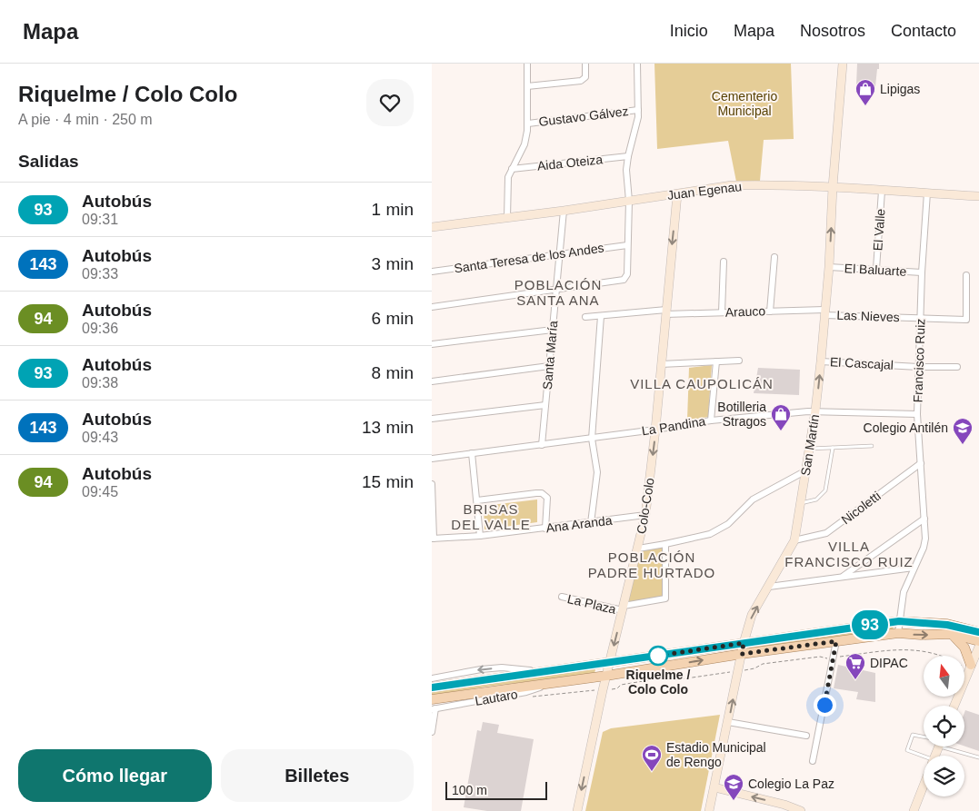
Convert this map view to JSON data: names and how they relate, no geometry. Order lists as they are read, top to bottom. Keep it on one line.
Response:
{"streets":{"main road":["Juan Egenau","San Martín","Colo-Colo"],"street":["Gustavo Gálvez","Aida Oteiza","El Valle","Santa Teresa de los Andes","El Baluarte","Arauco","Las Nieves","Santa María","Francisco Ruiz","El Cascajal","La Pandina","Nicoletti","Ana Aranda","La Plaza","Lautaro"]},"crossings":[["Juan Egenau","El Valle"],["Juan Egenau","Santa María"],["Juan Egenau","Francisco Ruiz"],["Juan Egenau","San Martín"],["Juan Egenau","Colo-Colo"],["El Valle","El Baluarte"],["Santa Teresa de los Andes","Santa María"],["El Baluarte","Francisco Ruiz"],["El Baluarte","San Martín"],["Arauco","Las Nieves"],["Arauco","San Martín"],["Arauco","Colo-Colo"],["Las Nieves","Francisco Ruiz"],["Las Nieves","San Martín"],["Santa María","La Pandina"],["Francisco Ruiz","El Cascajal"],["Francisco Ruiz","La Pandina"],["Francisco Ruiz","Nicoletti"],["El Cascajal","San Martín"],["La Pandina","San Martín"],["La Pandina","Colo-Colo"],["San Martín","Nicoletti"],["Colo-Colo","Ana Aranda"],["Colo-Colo","La Plaza"]],"one_way":["Colo-Colo"],"districts":["POBLACIÓN SANTA ANA","VILLA CAUPOLICÁN","BRISAS DEL VALLE","VILLA FRANCISCO RUIZ","POBLACIÓN PADRE HURTADO"],"parks":["Cementerio Municipal"],"places":{"shop":["Lipigas","Botilleria Stragos"],"school or university":["Colegio Antilén","Colegio La Paz"],"other":["Riquelme / Colo Colo"],"supermarket":["DIPAC"],"sports":["Estadio Municipal de Rengo"]},"lines":["bus line 93"],"scale_bar":"100 m","north":"top","page":{"header":"Mapa","nav":["Inicio","Mapa","Nosotros","Contacto"],"heading":[["Riquelme / Colo Colo","A pie · 4 min · 250 m"],"Salidas"],"on_map":"93","list":[{"mark":"93","name":"Autobús","note":"09:31","value":"1 min"},{"mark":"143","name":"Autobús","note":"09:33","value":"3 min"},{"mark":"94","name":"Autobús","note":"09:36","value":"6 min"},{"mark":"93","name":"Autobús","note":"09:38","value":"8 min"},{"mark":"143","name":"Autobús","note":"09:43","value":"13 min"},{"mark":"94","name":"Autobús","note":"09:45","value":"15 min"}],"buttons":["Cómo llegar","Billetes"],"scale":"100 m"}}
